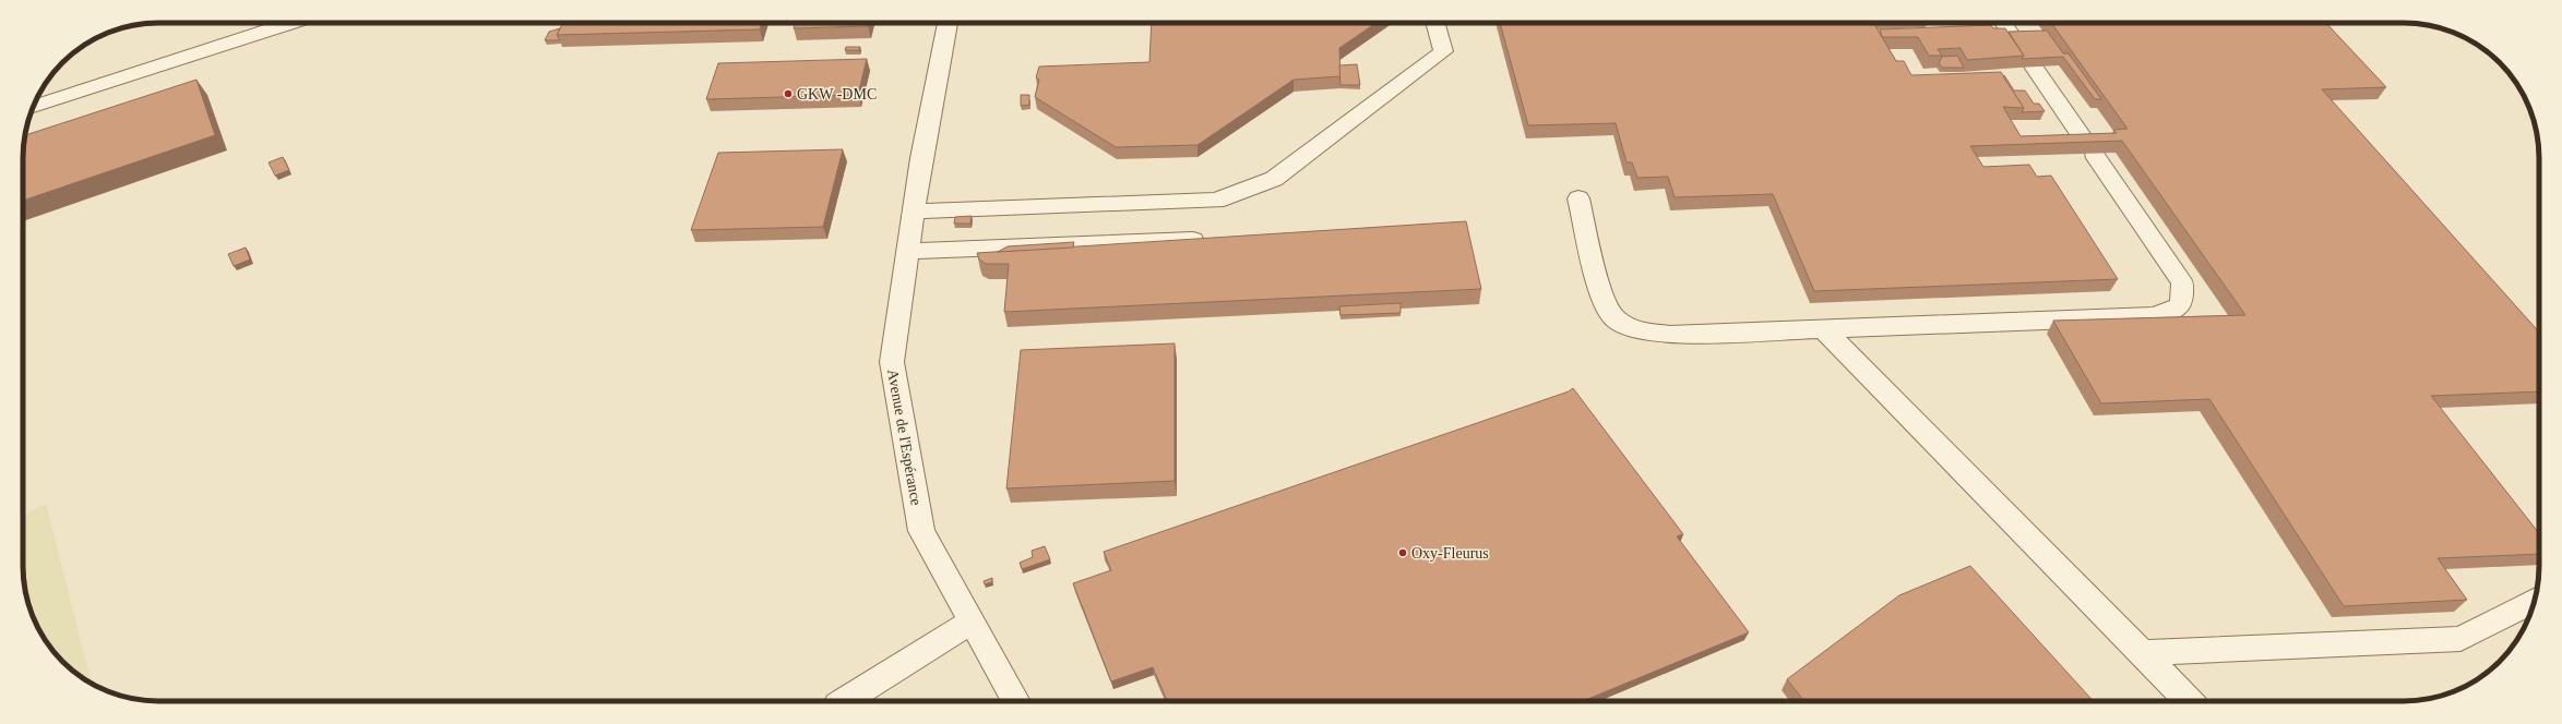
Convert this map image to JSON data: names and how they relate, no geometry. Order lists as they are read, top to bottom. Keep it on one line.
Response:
{"streets":{"street":["Avenue de l'Espérance"]},"places":["GKW -DMC","Oxy-Fleurus"]}
